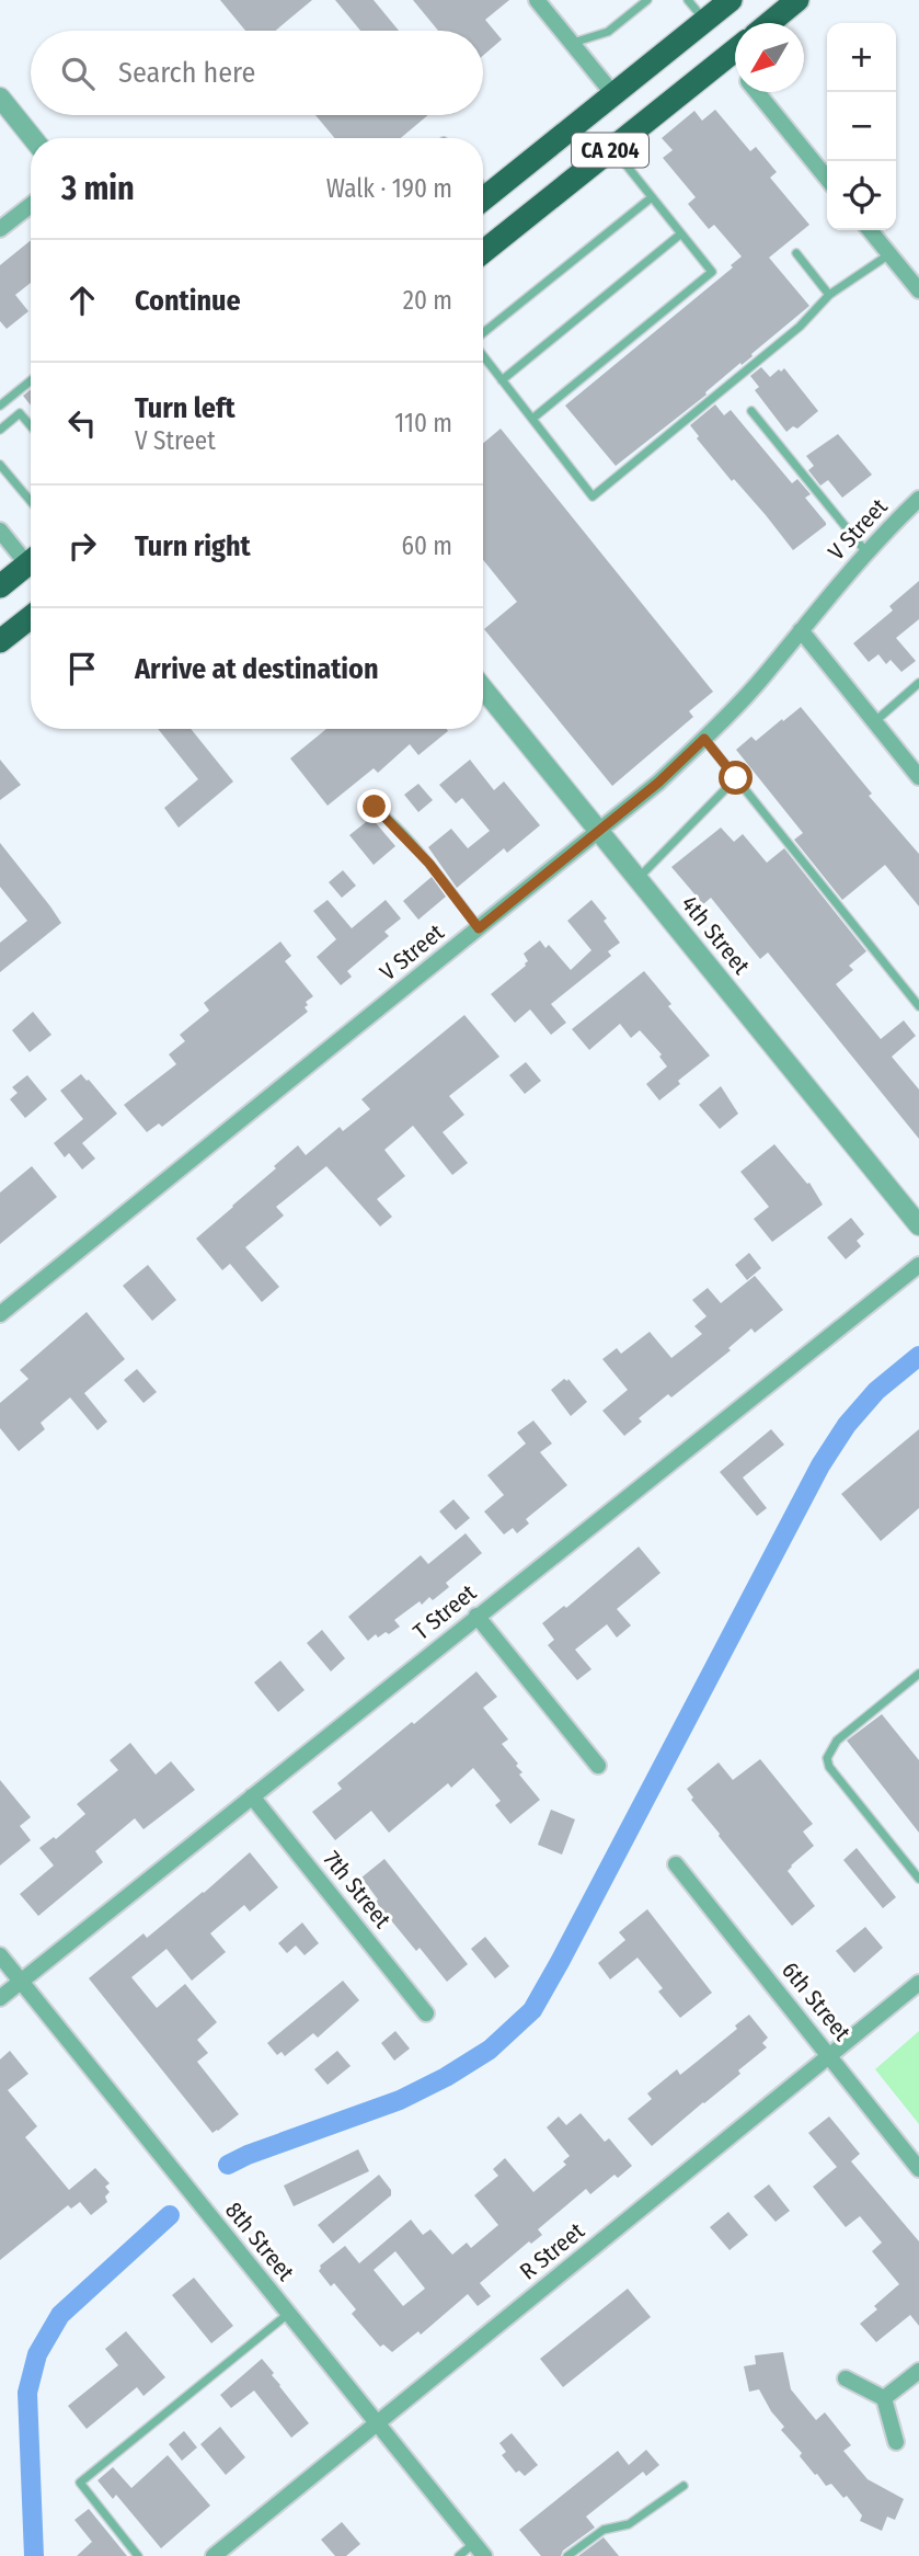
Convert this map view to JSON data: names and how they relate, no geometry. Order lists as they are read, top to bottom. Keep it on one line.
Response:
{"streets":{"highway":["CA 204"],"street":["V Street","4th Street","T Street","7th Street","6th Street","8th Street","R Street"]},"crossings":[["V Street","4th Street"],["T Street","7th Street"],["T Street","8th Street"],["6th Street","R Street"],["8th Street","R Street"]],"north":"bottom left","page":{"map_buttons":["+","−"],"search":"Search here","heading":["3 min","Walk · 190 m"],"list":[["Continue","20 m"],["Turn left","V Street","110 m"],["Turn right","60 m"],"Arrive at destination"]}}
